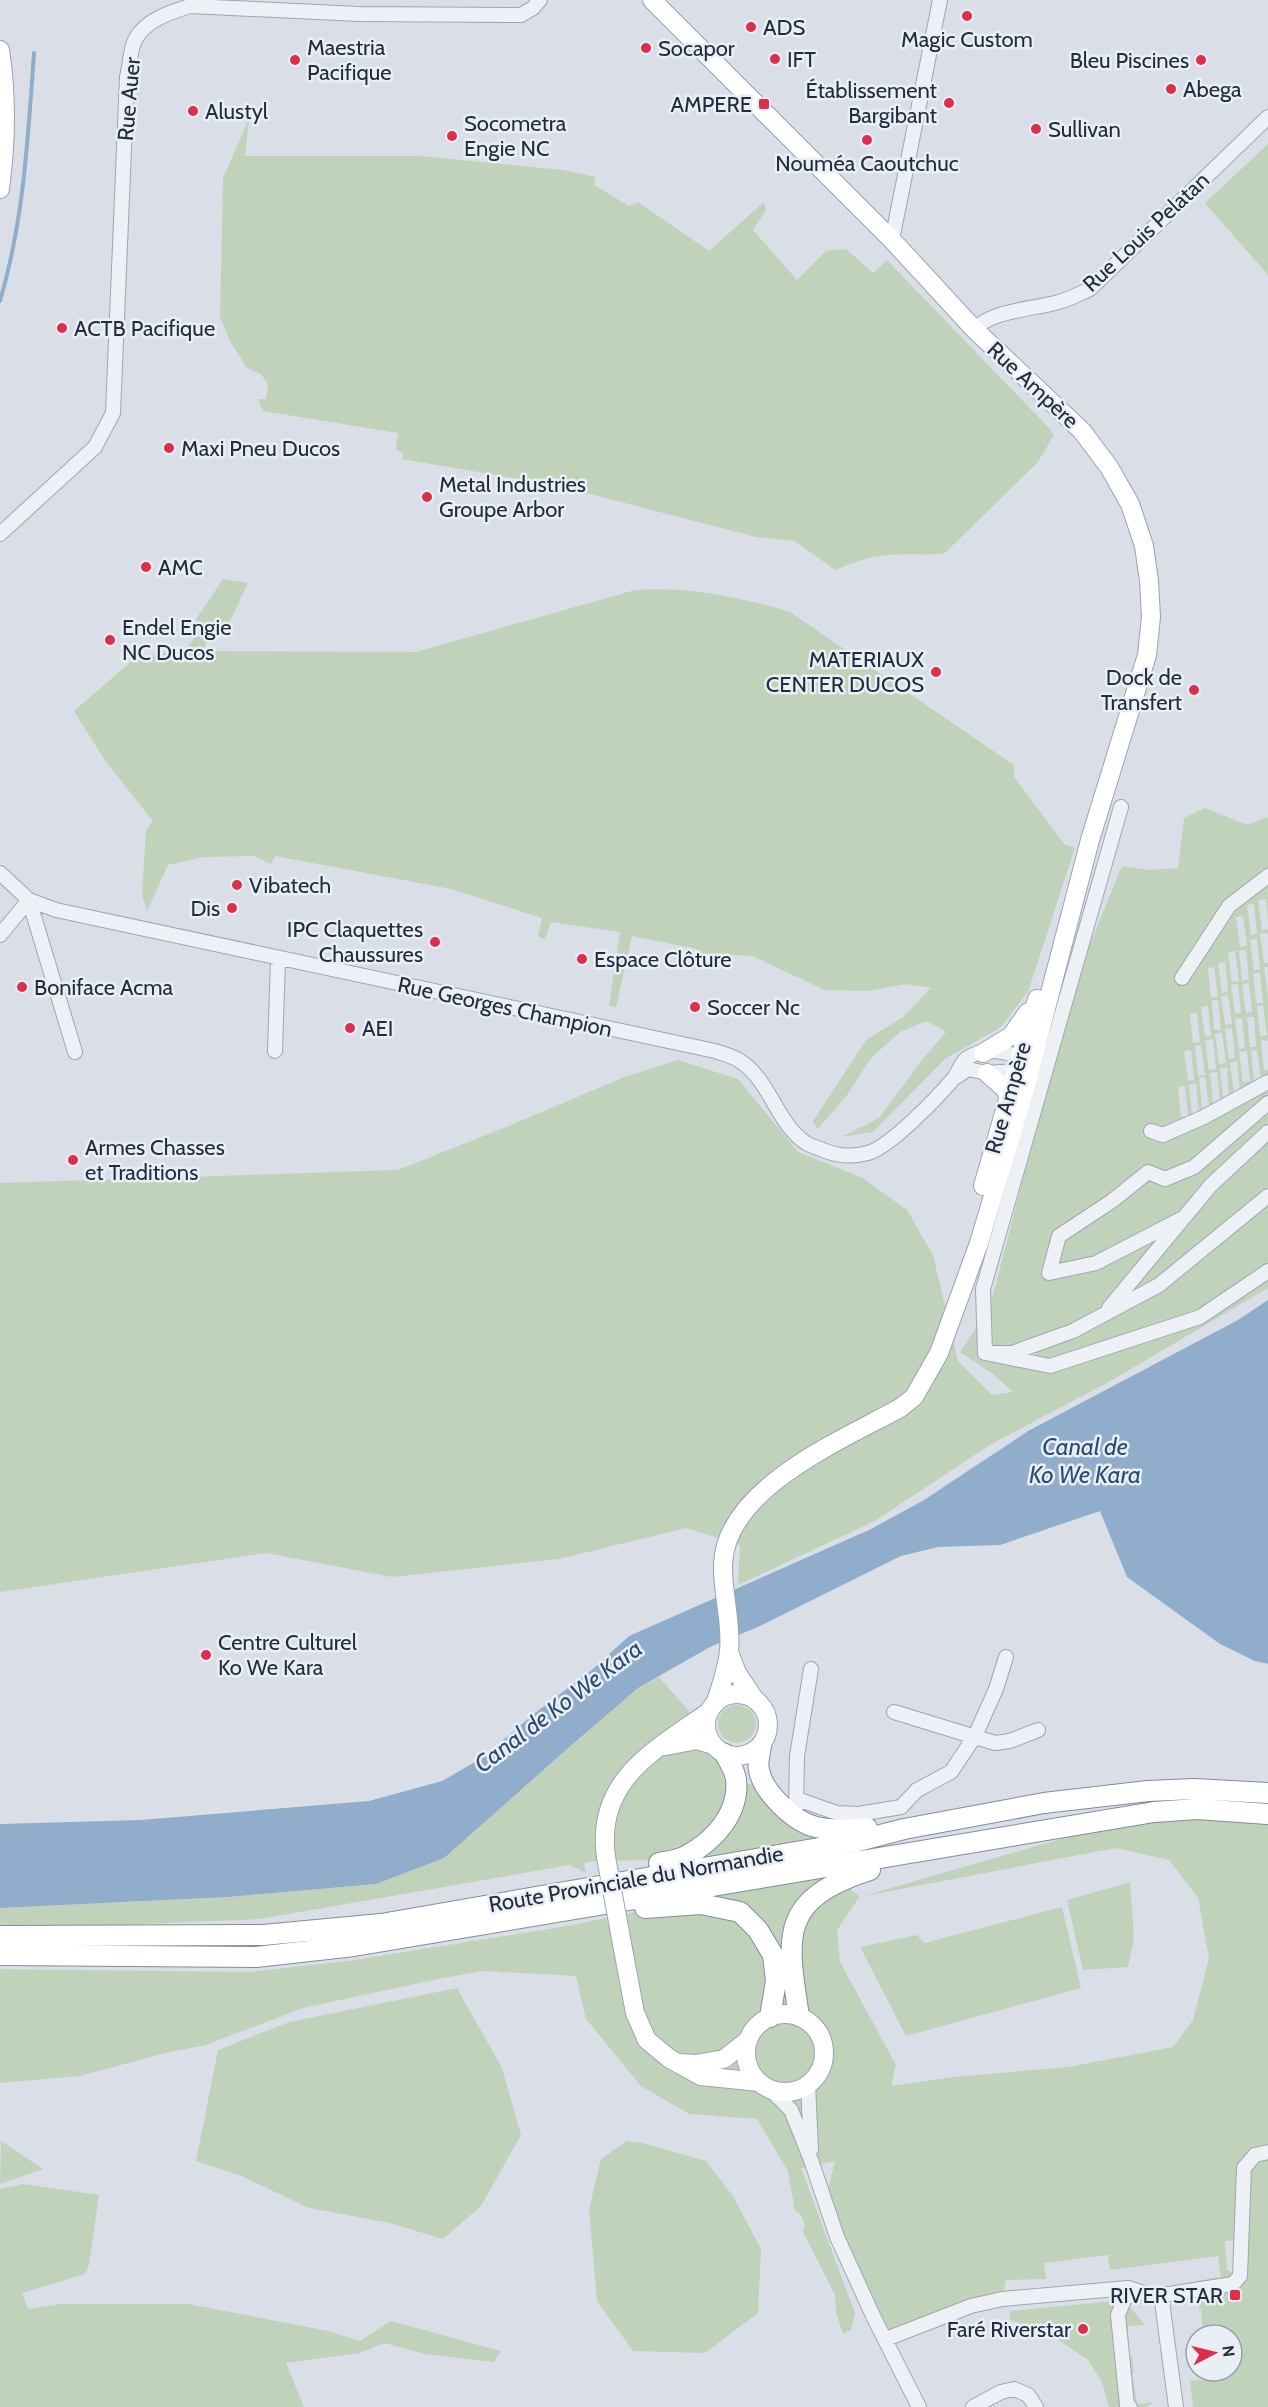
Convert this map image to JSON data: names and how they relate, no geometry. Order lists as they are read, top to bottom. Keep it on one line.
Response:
{"streets":{"highway":["Route Provinciale du Normandie"],"main road":["Rue Ampère"],"street":["Rue Auer","Rue Louis Pelatan","Rue Georges Champion"]},"crossings":[["Rue Louis Pelatan","Rue Ampère"]],"water":["Canal de Ko We Kara"],"places":{"other":["Magic Custom","ADS","Socapor","IFT","Maestria Pacifique","Bleu Piscines","Abega","Établissement Bargibant","Alustyl","Sullivan","Socometra Engie NC","Nouméa Caoutchuc","ACTB Pacifique","Maxi Pneu Ducos","Metal Industries Groupe Arbor","AMC","Endel Engie NC Ducos","MATERIAUX CENTER DUCOS","Dock de Transfert","Vibatech","Dis","IPC Claquettes Chaussures","Espace Clôture","Boniface Acma","Soccer Nc","AEI","Armes Chasses et Traditions","Centre Culturel Ko We Kara","Faré Riverstar"],"transit":["AMPERE","RIVER STAR"]},"north":"right"}
